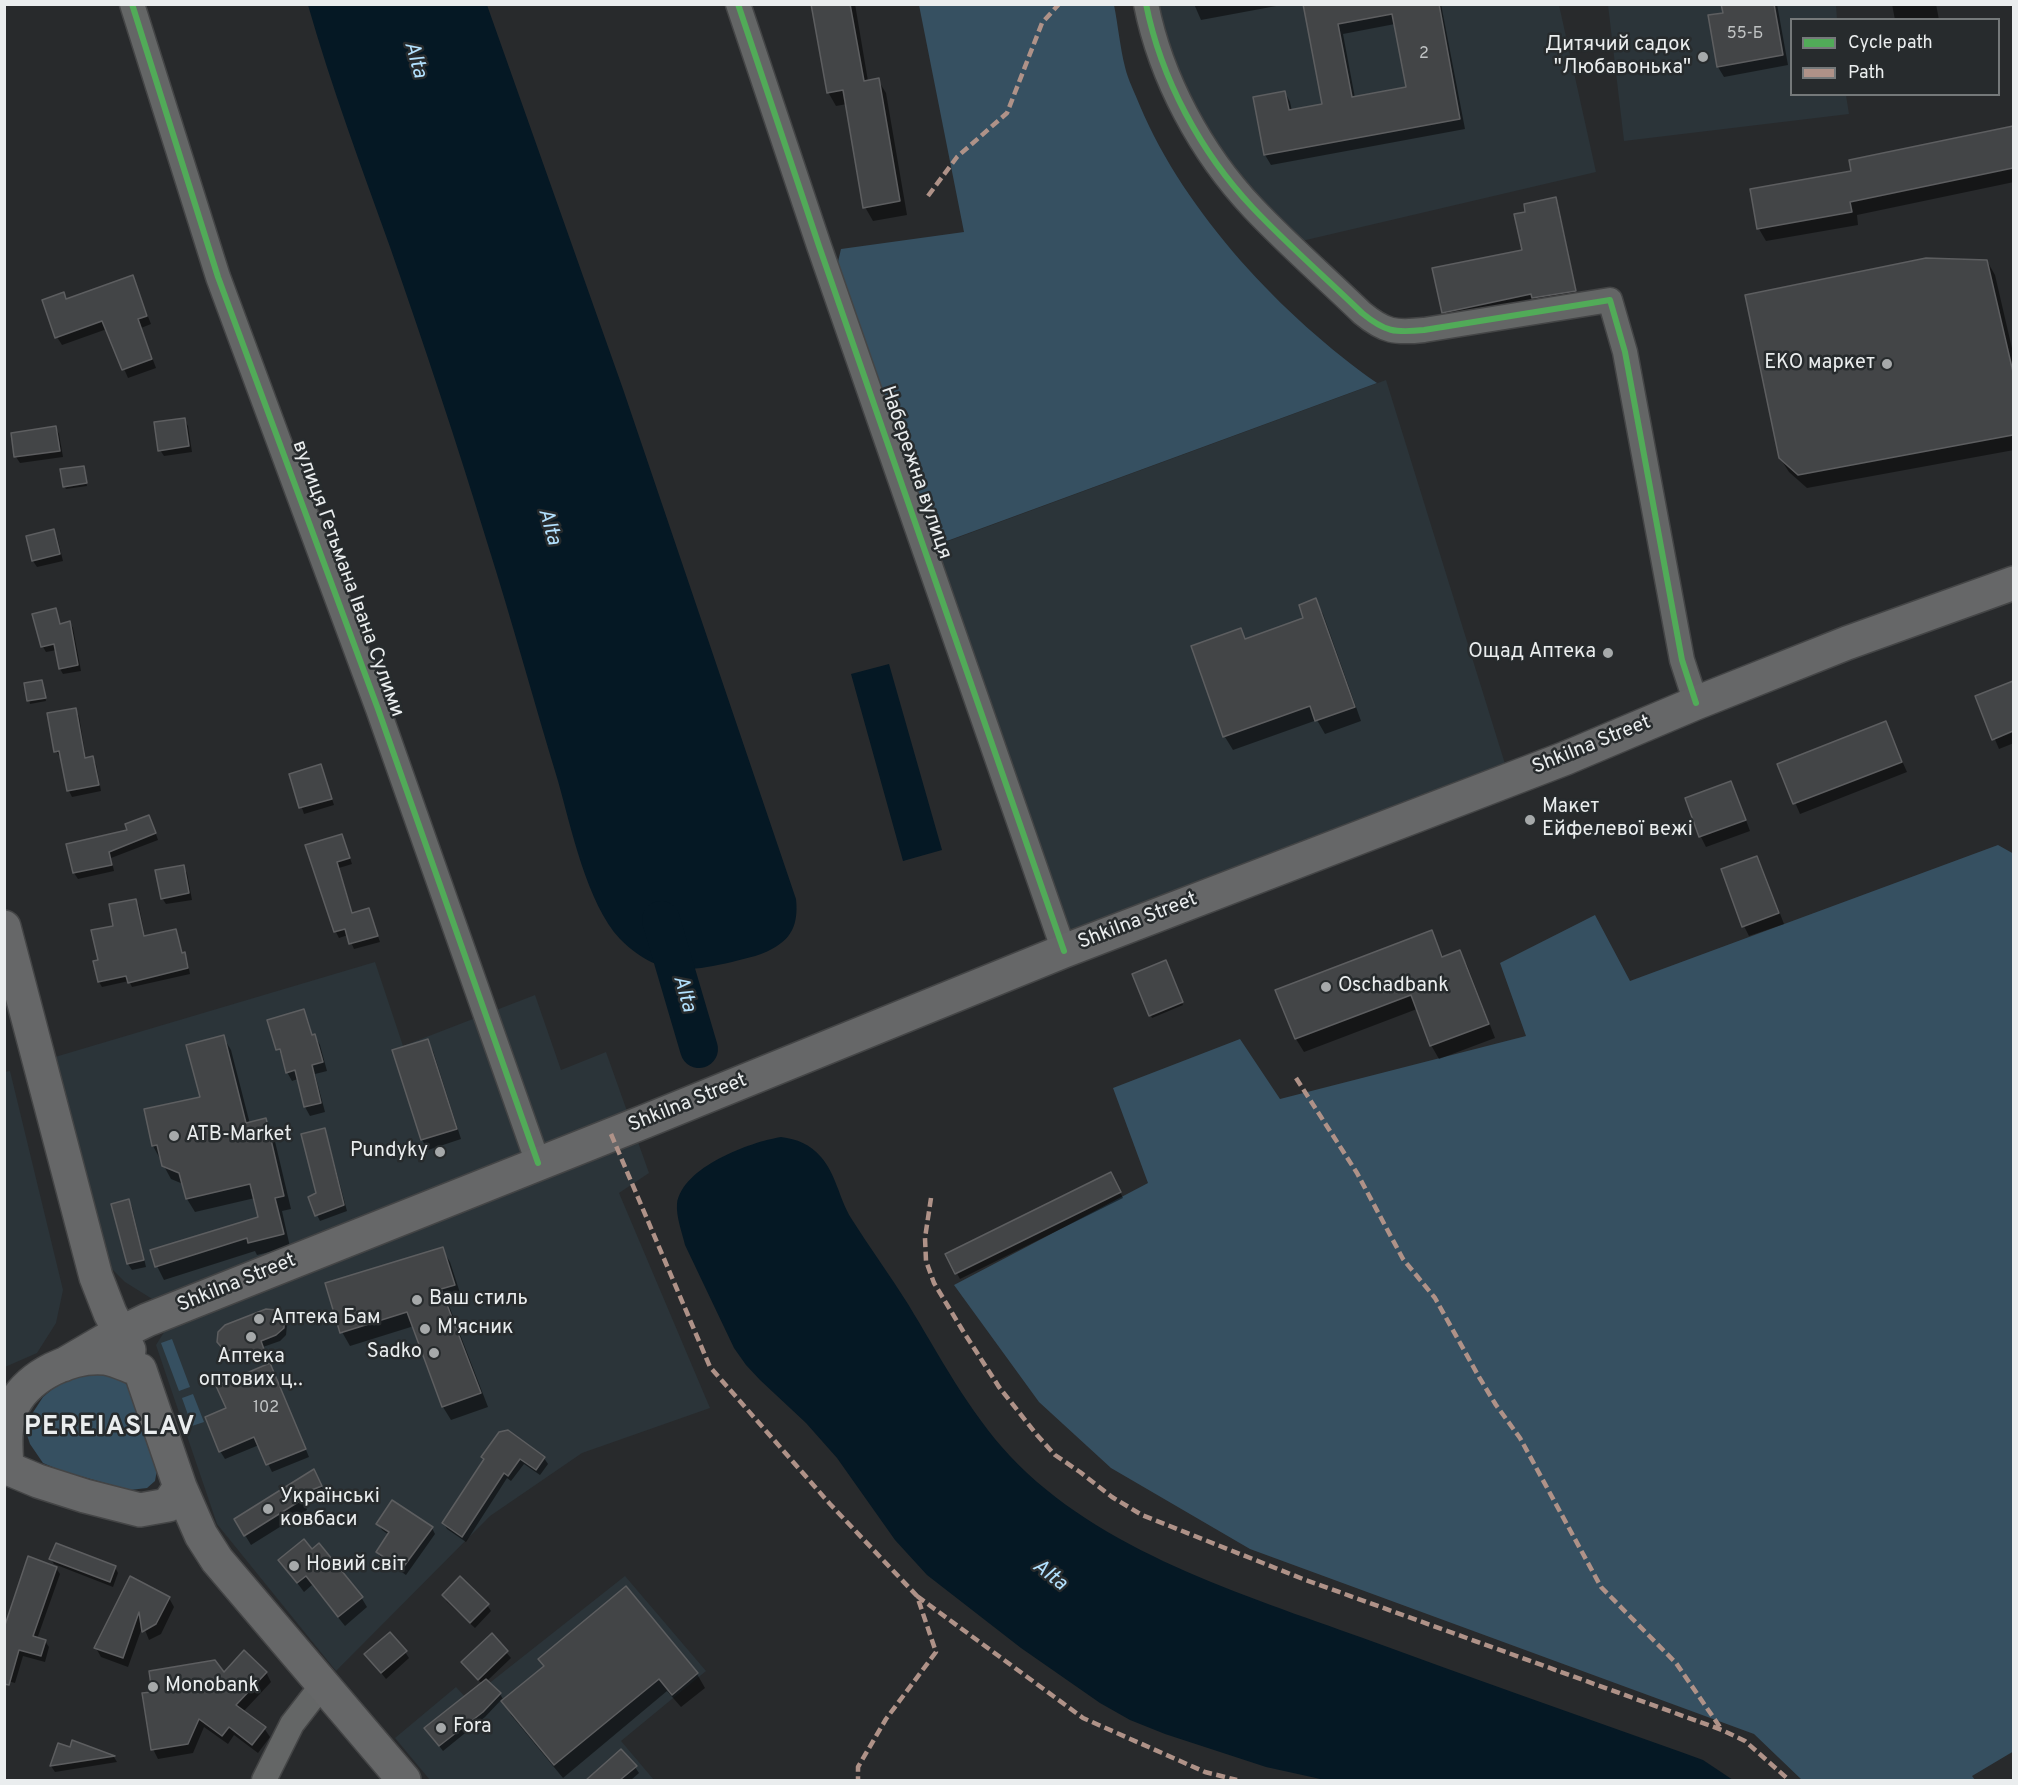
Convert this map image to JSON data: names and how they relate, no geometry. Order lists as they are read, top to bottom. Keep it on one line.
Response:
{"streets":{"main road":["Shkilna Street"],"street":["Набережна вулиця","вулиця Гетьмана Івана Сулими"]},"crossings":[["Набережна вулиця","Shkilna Street"],["вулиця Гетьмана Івана Сулими","Shkilna Street"]],"districts":["PEREIASLAV"],"water":["Alta"],"places":["Дитячий садок \"Любавонька\"","ЕКО маркет","Ощад Аптека","Макет Ейфелевої вежі","Oschadbank","ATB-Market","Pundyky","Ваш стиль","Аптека Бам","М'ясник","Аптека оптових ц‥","Sadko","Українські ковбаси","Новий світ","Monobank","Fora"],"house_numbers":["55-Б","2","102"],"legend":["Cycle path","Path"]}
